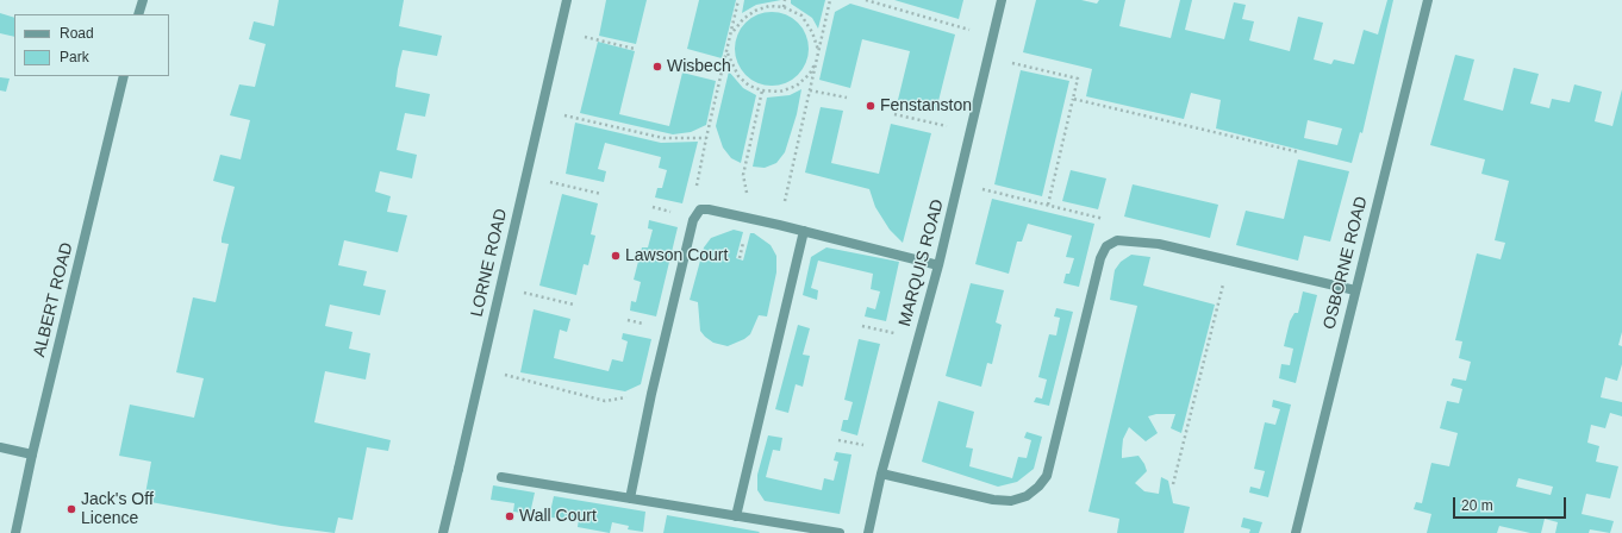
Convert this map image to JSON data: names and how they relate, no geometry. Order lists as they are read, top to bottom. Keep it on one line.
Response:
{"streets":{"street":["LORNE ROAD","MARQUIS ROAD","OSBORNE ROAD","ALBERT ROAD"]},"places":["Wisbech","Fenstanston","Lawson Court","Jack's Off Licence","Wall Court"],"legend":["Road","Park"],"scale_bar":"20 m"}
